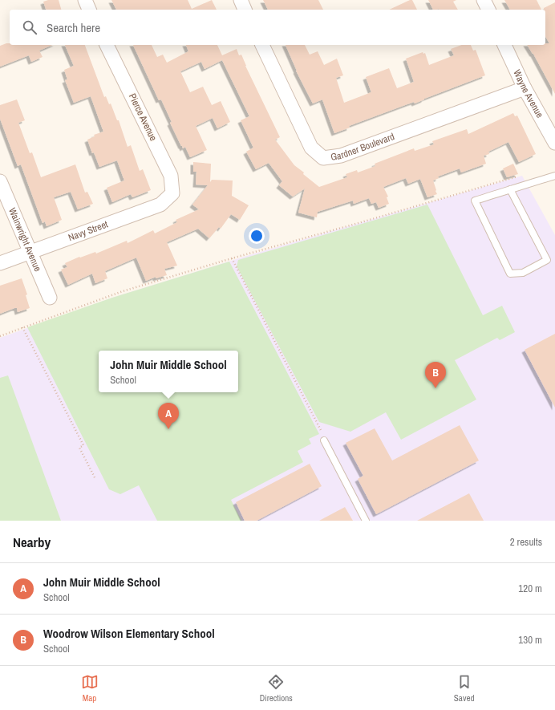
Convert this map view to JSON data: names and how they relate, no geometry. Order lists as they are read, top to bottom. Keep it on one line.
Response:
{"streets":{"street":["Wayne Avenue","Pierce Avenue","Gardner Boulevard","Navy Street","Wainwright Avenue"]},"crossings":[["Wayne Avenue","Gardner Boulevard"],["Pierce Avenue","Navy Street"],["Navy Street","Wainwright Avenue"]],"page":{"search":"Search here","popup":["John Muir Middle School","School"],"pins":["B","A"],"heading":["Nearby","2 results"],"list":[{"mark":"A","name":"John Muir Middle School","note":"School","value":"120 m"},{"mark":"B","name":"Woodrow Wilson Elementary School","note":"School","value":"130 m"}],"nav":["Map","Directions","Saved"]}}
